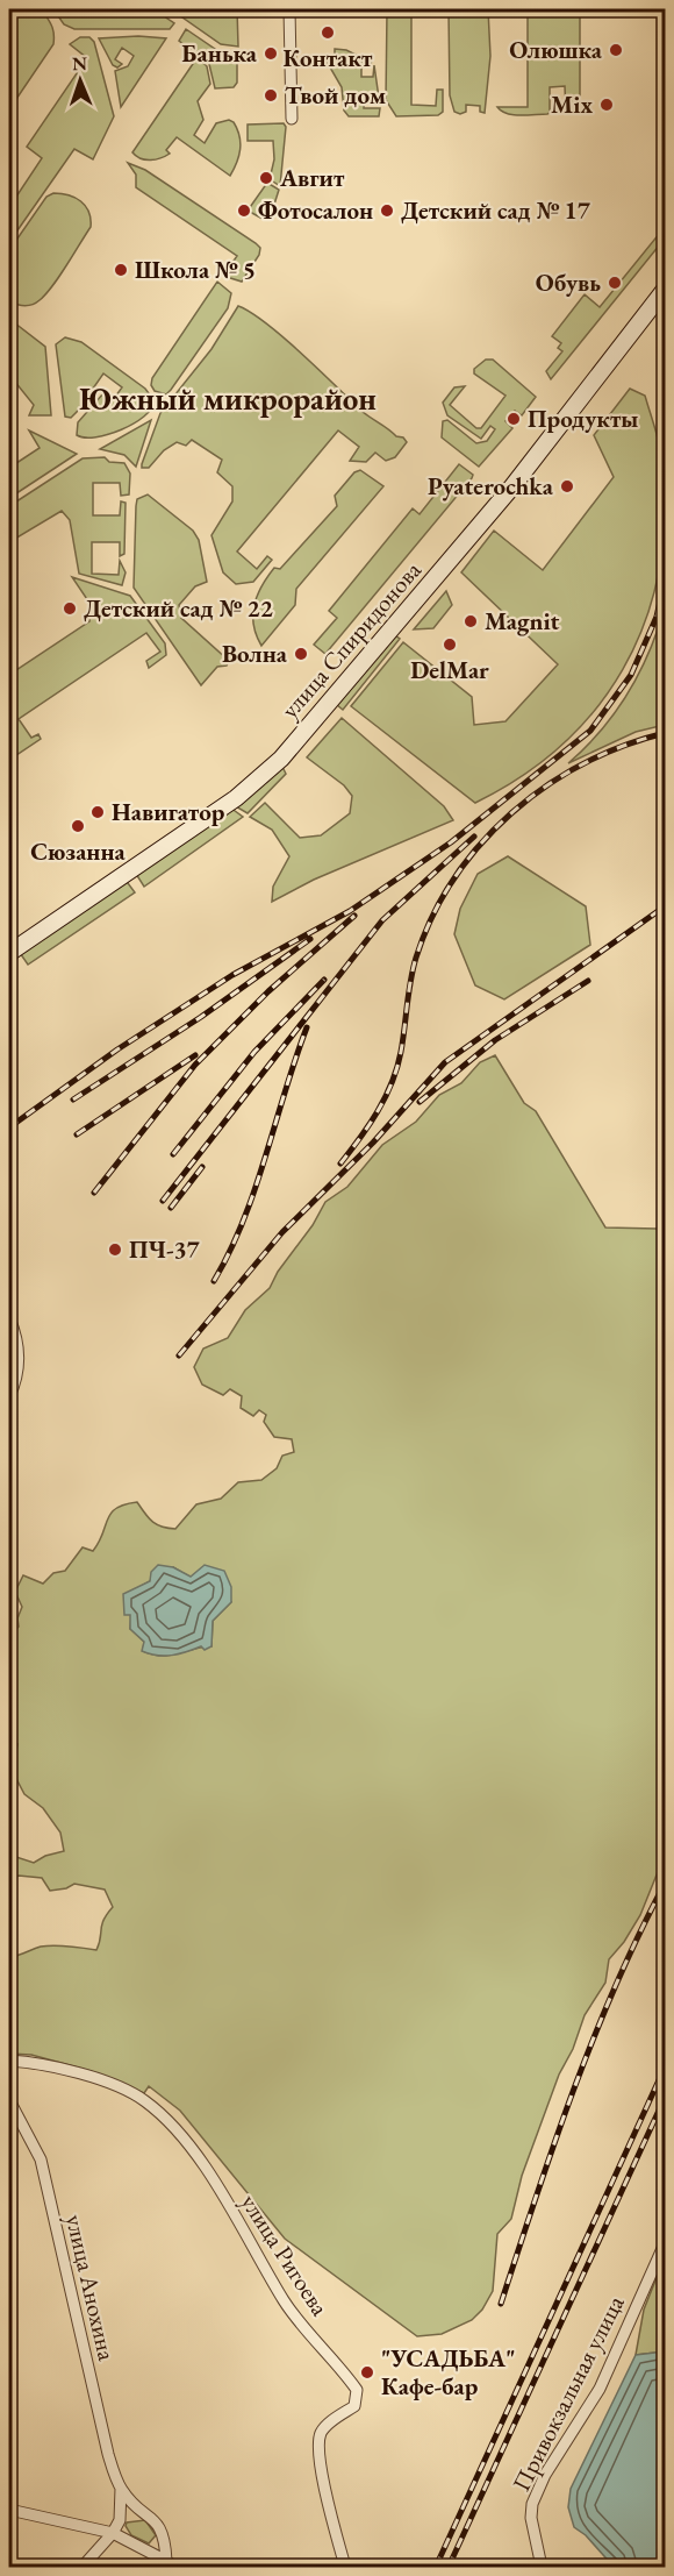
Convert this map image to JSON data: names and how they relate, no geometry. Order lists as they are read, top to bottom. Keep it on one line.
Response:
{"streets":{"street":["улица Спиридонова","улица Ригоева","улица Анохина","Привокзальная улица"]},"districts":["Южный микрорайон"],"places":["Контакт","Олюшка","Банька","Твой дом","Mix","Авгит","Фотосалон","Детский сад № 17","Школа № 5","Обувь","Продукты","Pyaterochka","Детский сад № 22","Magnit","DelMar","Волна","Навигатор","Сюзанна","ПЧ-37","\"УСАДЬБА\" Кафе-бар"],"north":"top"}
